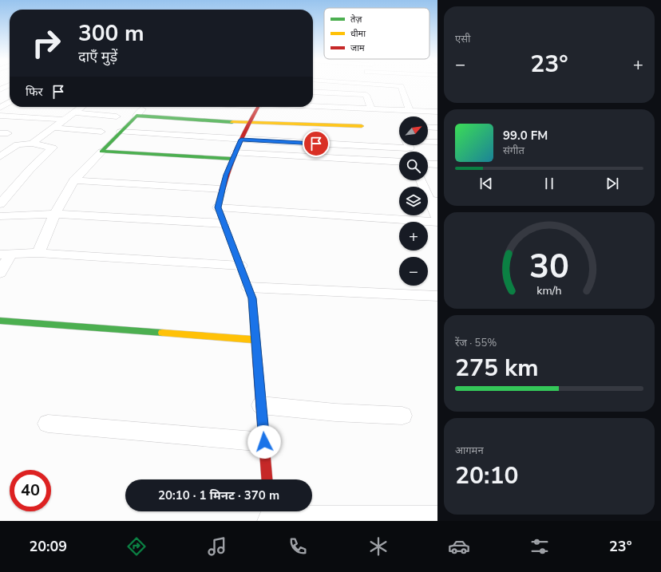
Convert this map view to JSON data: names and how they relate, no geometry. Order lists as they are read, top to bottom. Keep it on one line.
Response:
{"legend":["तेज़","धीमा","जाम"],"north":"top right","page":{"tile":["एसी",["रेंज · 55%","275 km"],["आगमन","20:10"]],"turn":["300 m","दाएँ मुड़ें"],"heat":["−","23°","+"],"then":"फिर","map_buttons":["+","−"],"song":["99.0 FM","संगीत"],"limit":"40","trip":"20:10 · 1 मिनट · 370 m","tabs":["20:09","23°"],"gauge":["30","km/h"]}}
